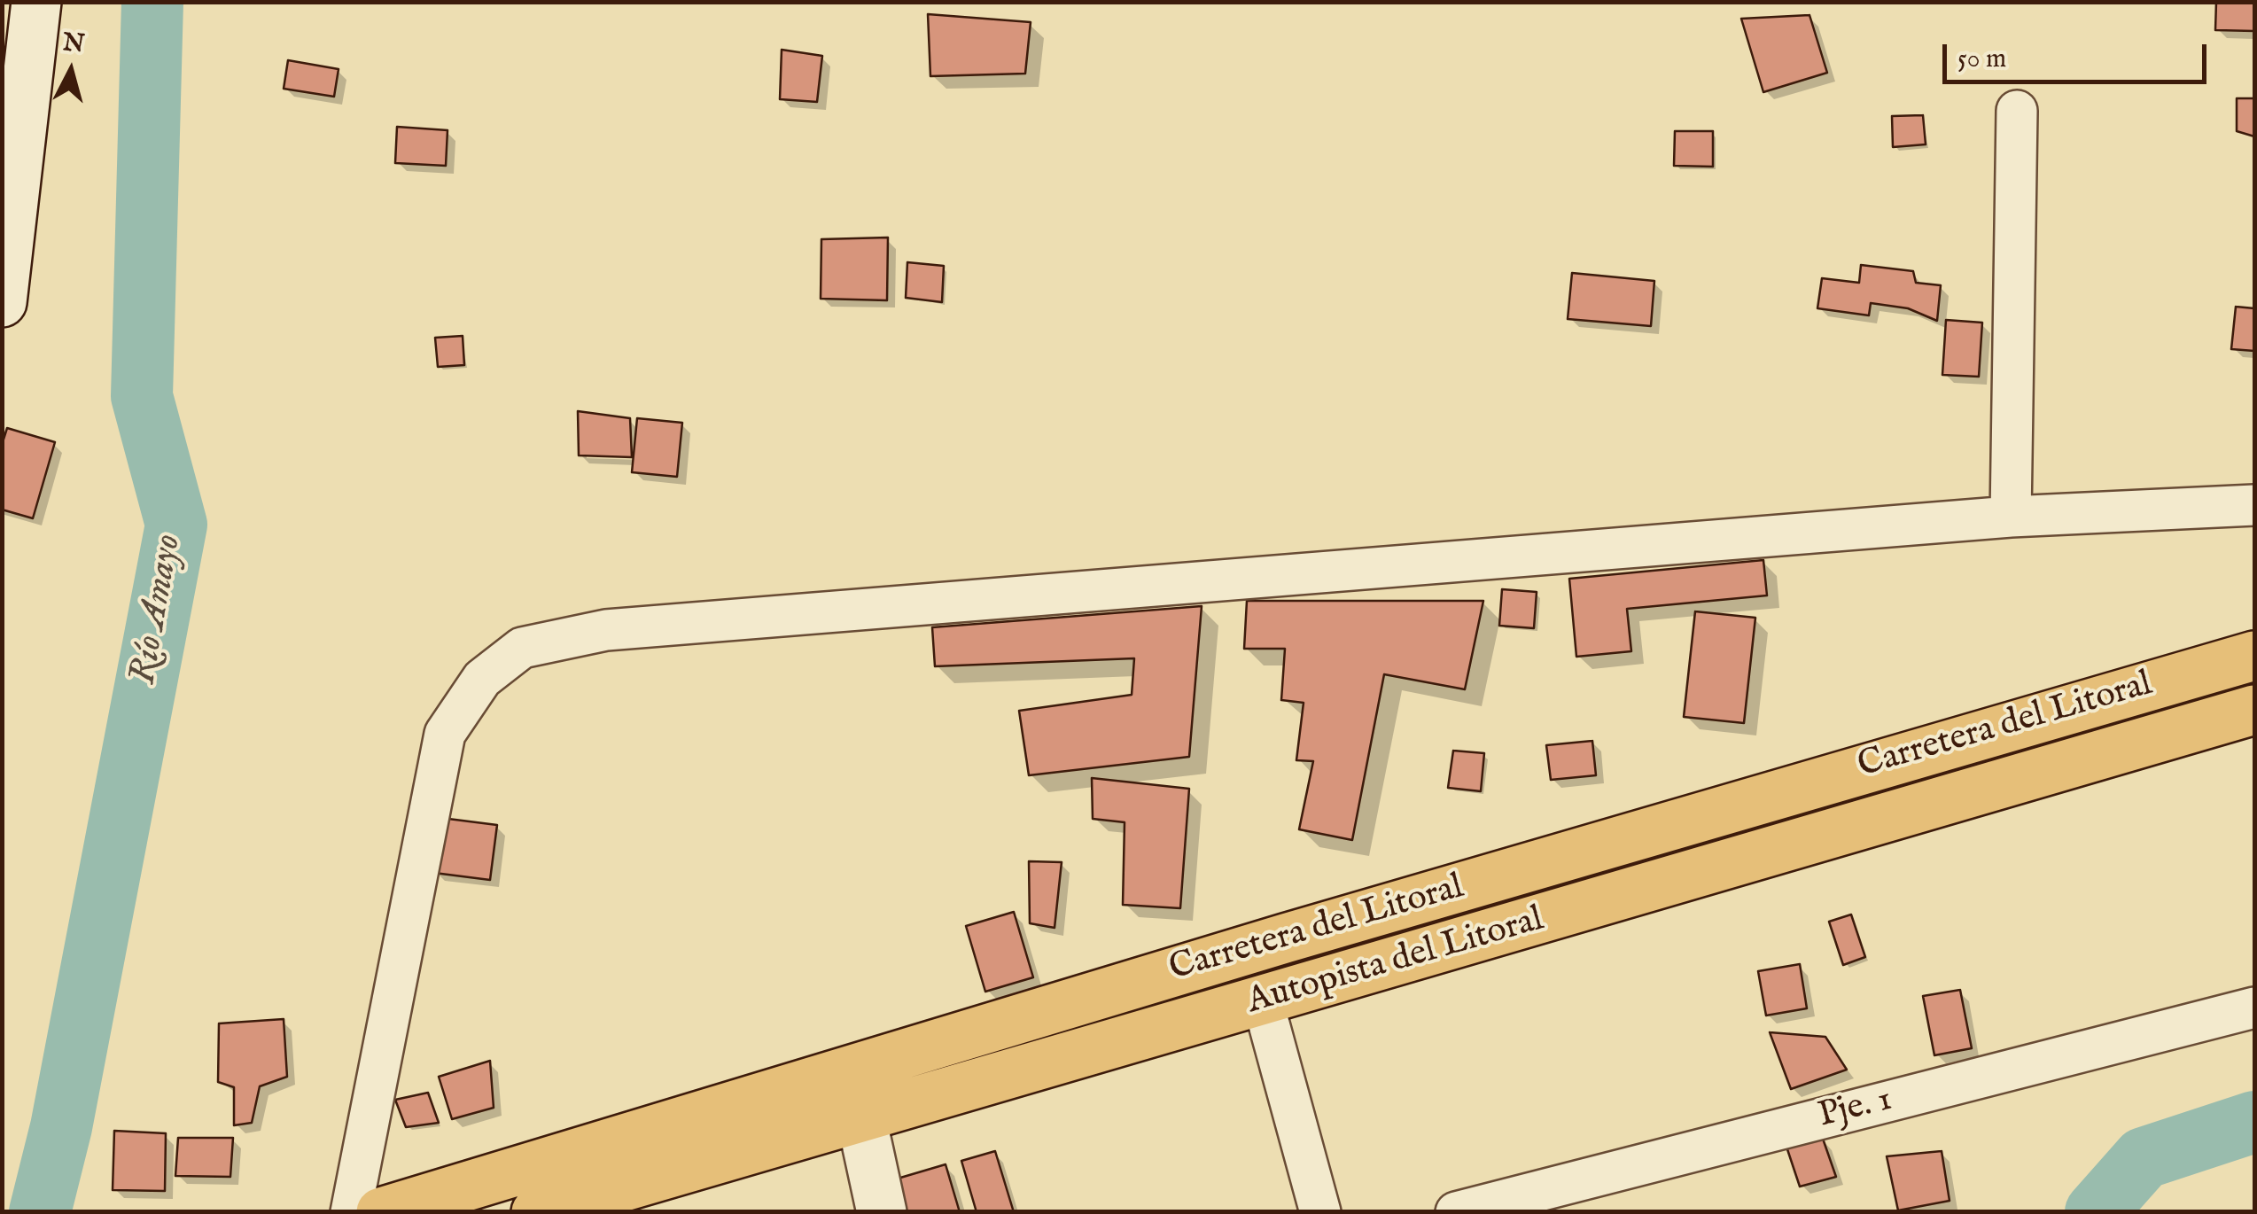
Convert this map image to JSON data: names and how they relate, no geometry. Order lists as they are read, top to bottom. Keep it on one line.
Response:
{"streets":{"main road":["Carretera del Litoral","Autopista del Litoral"],"street":["Pje. 1"]},"water":["Río Amayo"],"scale_bar":"50 m","north":"top"}
